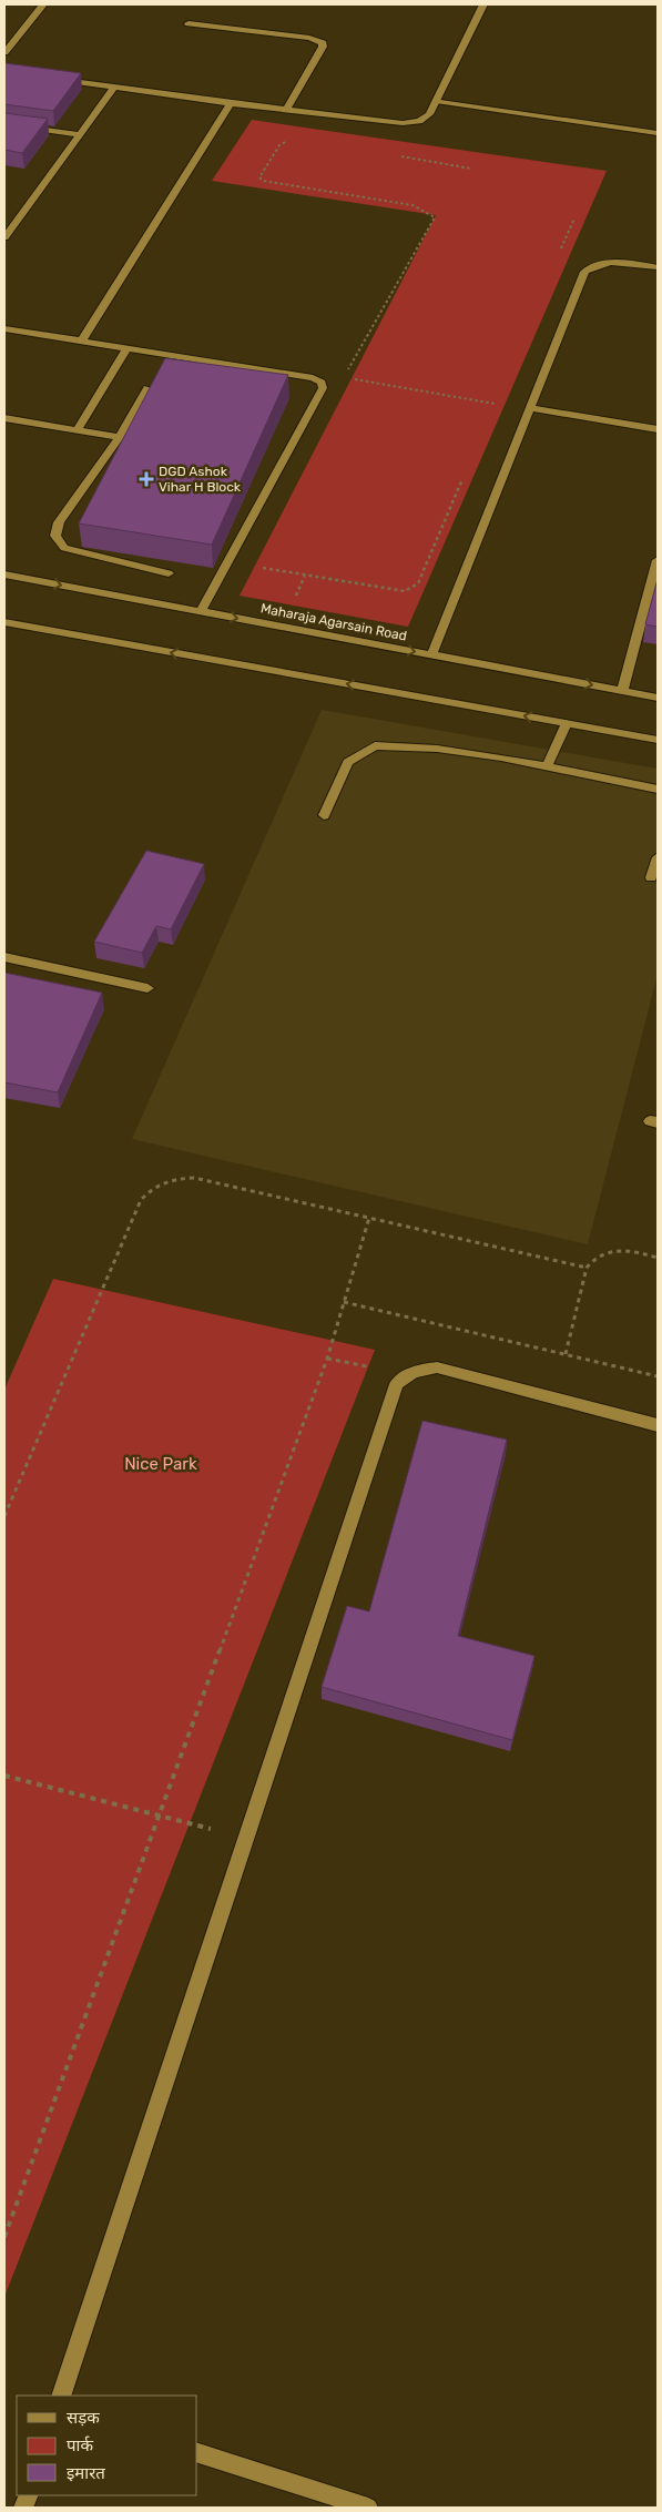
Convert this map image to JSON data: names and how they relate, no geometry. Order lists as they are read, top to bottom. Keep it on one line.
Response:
{"streets":{"street":["Maharaja Agarsain Road"]},"parks":["Nice Park"],"places":{"health":["DGD Ashok Vihar H Block"]},"legend":["सड़क","पार्क","इमारत"]}
